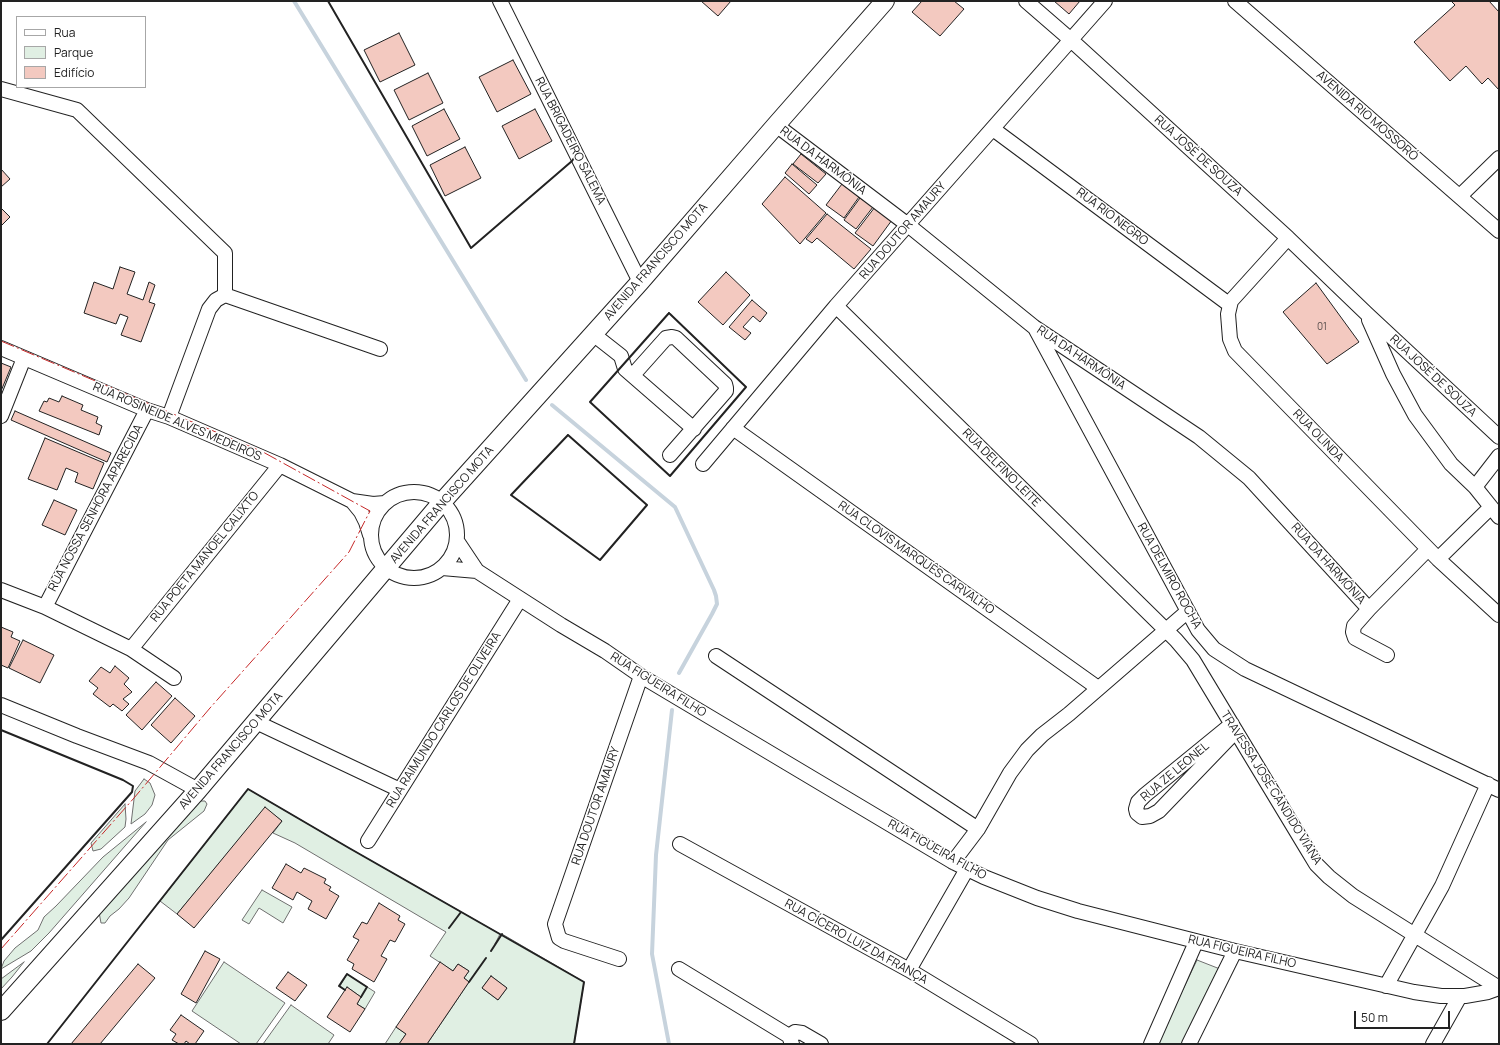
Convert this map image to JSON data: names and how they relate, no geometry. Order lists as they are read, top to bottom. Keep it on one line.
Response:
{"streets":{"main road":["AVENIDA FRANCISCO MOTA"],"street":["AVENIDA RIO MOSSORÓ","RUA BRIGADEIRO SALEMA","RUA JOSÉ DE SOUZA","RUA DA HARMÔNIA","RUA RIO NEGRO","RUA DOUTOR AMAURY","RUA ROSINEIDE ALVES MEDEIROS","RUA OLINDA","RUA DELFINO LEITE","RUA NOSSA SENHORA APARECIDA","RUA POETA MANOEL CALIXTO","RUA CLOVIS MARQUÊS CARVALHO","RUA DELMIRO ROCHA","RUA FIGUEIRA FILHO","RUA RAIMUNDO CARLOS DE OLIVEIRA","RUA ZE LEONEL","TRAVESSA JOSÉ CÂNDIDO VIANA","RUA CÍCERO LUIZ DA FRANÇA"]},"crossings":[["RUA BRIGADEIRO SALEMA","AVENIDA FRANCISCO MOTA"],["RUA JOSÉ DE SOUZA","RUA DOUTOR AMAURY"],["RUA DA HARMÔNIA","RUA DOUTOR AMAURY"],["RUA DA HARMÔNIA","AVENIDA FRANCISCO MOTA"],["RUA DA HARMÔNIA","RUA DELMIRO ROCHA"],["RUA RIO NEGRO","RUA DOUTOR AMAURY"],["RUA RIO NEGRO","RUA OLINDA"],["RUA DOUTOR AMAURY","RUA DELFINO LEITE"],["RUA DOUTOR AMAURY","RUA CLOVIS MARQUÊS CARVALHO"],["RUA DOUTOR AMAURY","RUA FIGUEIRA FILHO"],["AVENIDA FRANCISCO MOTA","RUA ROSINEIDE ALVES MEDEIROS"],["RUA ROSINEIDE ALVES MEDEIROS","RUA NOSSA SENHORA APARECIDA"],["RUA ROSINEIDE ALVES MEDEIROS","RUA POETA MANOEL CALIXTO"],["RUA DELFINO LEITE","TRAVESSA JOSÉ CÂNDIDO VIANA"],["RUA FIGUEIRA FILHO","RUA RAIMUNDO CARLOS DE OLIVEIRA"],["RUA FIGUEIRA FILHO","TRAVESSA JOSÉ CÂNDIDO VIANA"],["RUA ZE LEONEL","TRAVESSA JOSÉ CÂNDIDO VIANA"]],"house_numbers":["01"],"legend":["Rua","Parque","Edifício"],"scale_bar":"50 m"}
